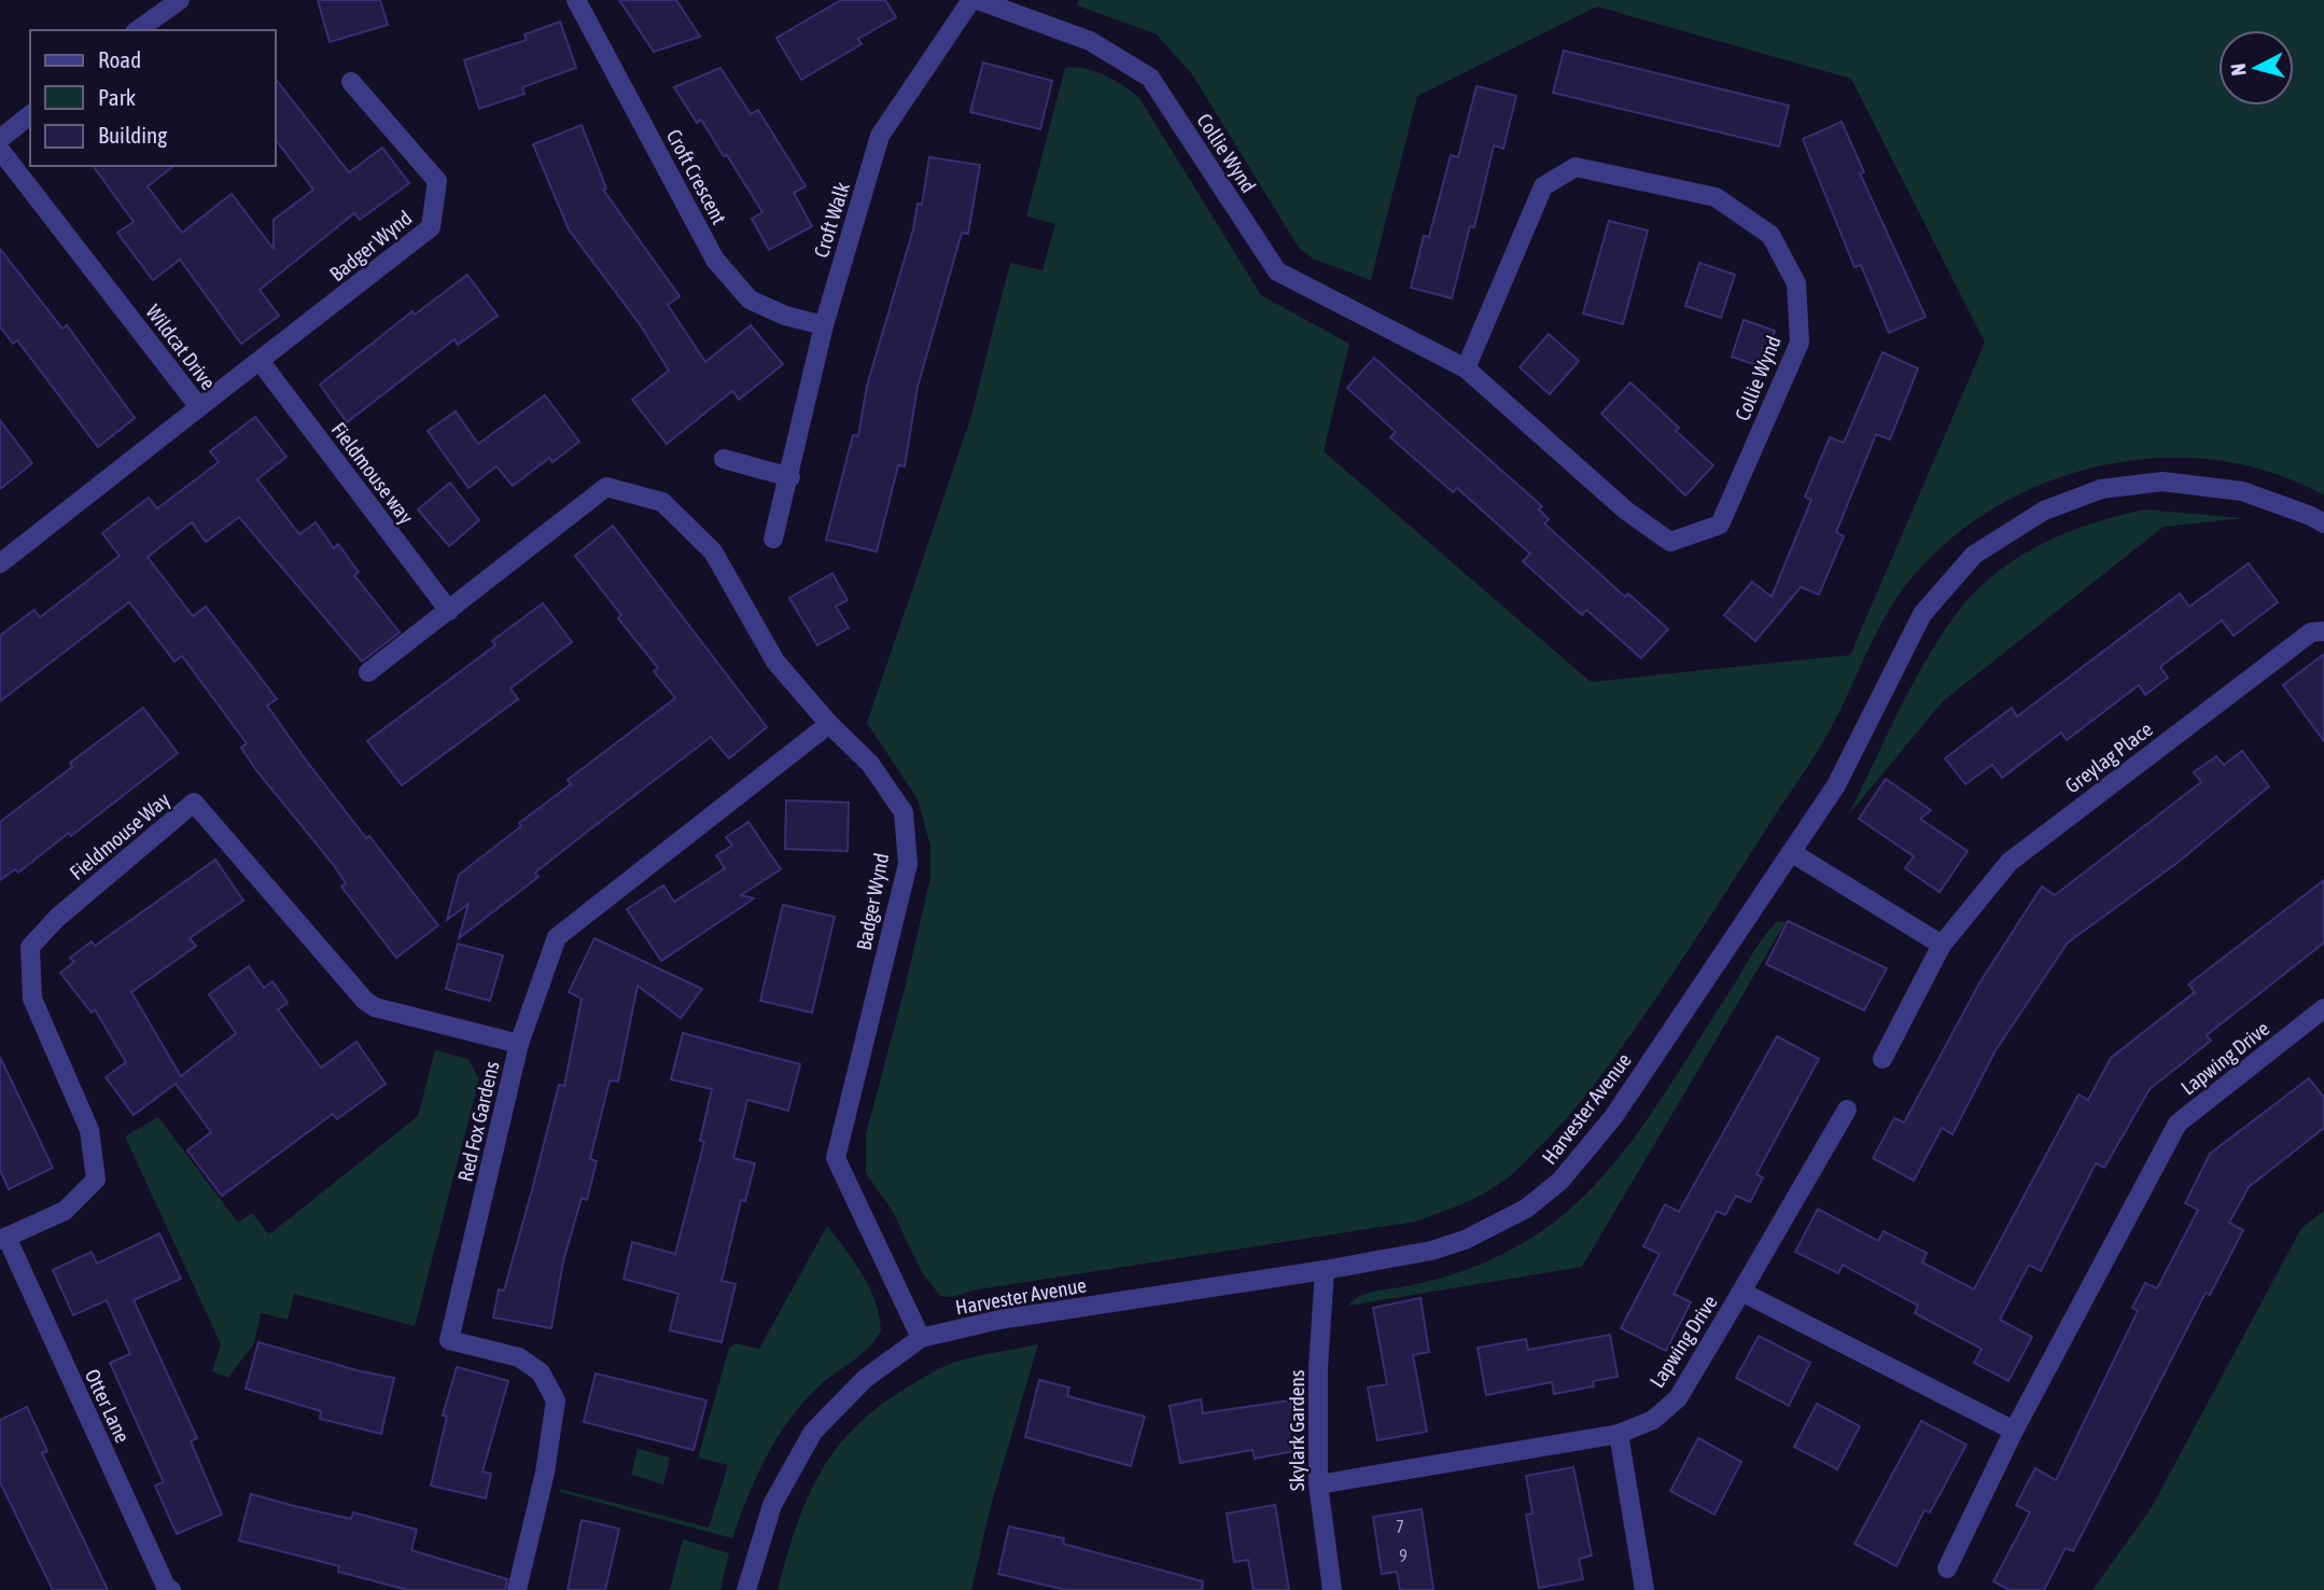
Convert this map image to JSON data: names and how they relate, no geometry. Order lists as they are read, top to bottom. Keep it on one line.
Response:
{"streets":{"street":["Collie Wynd","Croft Crescent","Croft Walk","Badger Wynd","Wildcat Drive","Fieldmouse way","Greylag Place","Fieldmouse Way","Lapwing Drive","Harvester Avenue","Red Fox Gardens","Otter Lane","Skylark Gardens"]},"crossings":[["Croft Crescent","Croft Walk"],["Badger Wynd","Wildcat Drive"],["Badger Wynd","Fieldmouse way"],["Badger Wynd","Harvester Avenue"],["Badger Wynd","Red Fox Gardens"],["Fieldmouse Way","Red Fox Gardens"],["Fieldmouse Way","Otter Lane"],["Lapwing Drive","Skylark Gardens"],["Harvester Avenue","Skylark Gardens"]],"house_numbers":["7","9"],"legend":["Road","Park","Building"],"north":"left"}
